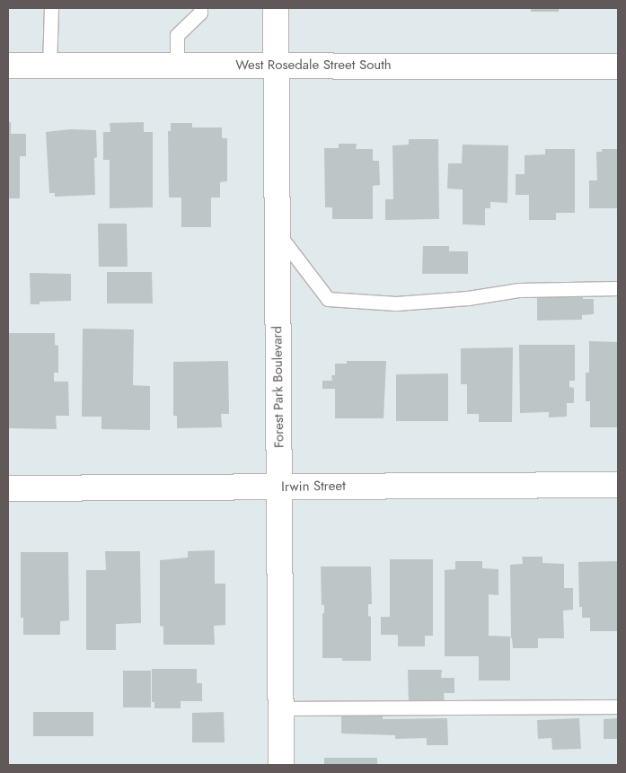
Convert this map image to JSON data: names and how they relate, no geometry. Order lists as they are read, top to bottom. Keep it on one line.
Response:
{"streets":{"street":["West Rosedale Street South","Forest Park Boulevard","Irwin Street"]},"crossings":[["West Rosedale Street South","Forest Park Boulevard"],["Forest Park Boulevard","Irwin Street"]]}
